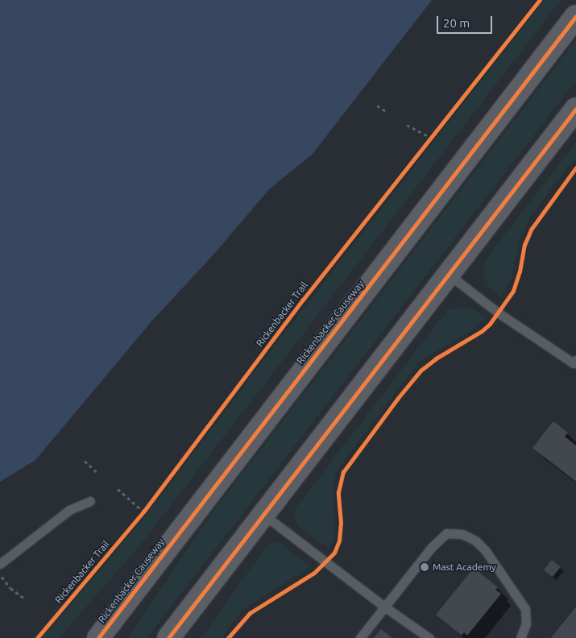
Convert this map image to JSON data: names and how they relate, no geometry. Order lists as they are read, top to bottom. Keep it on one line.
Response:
{"streets":{"main road":["Rickenbacker Causeway"],"cycle path":["Rickenbacker Trail"]},"places":["Mast Academy"],"scale_bar":"20 m"}
